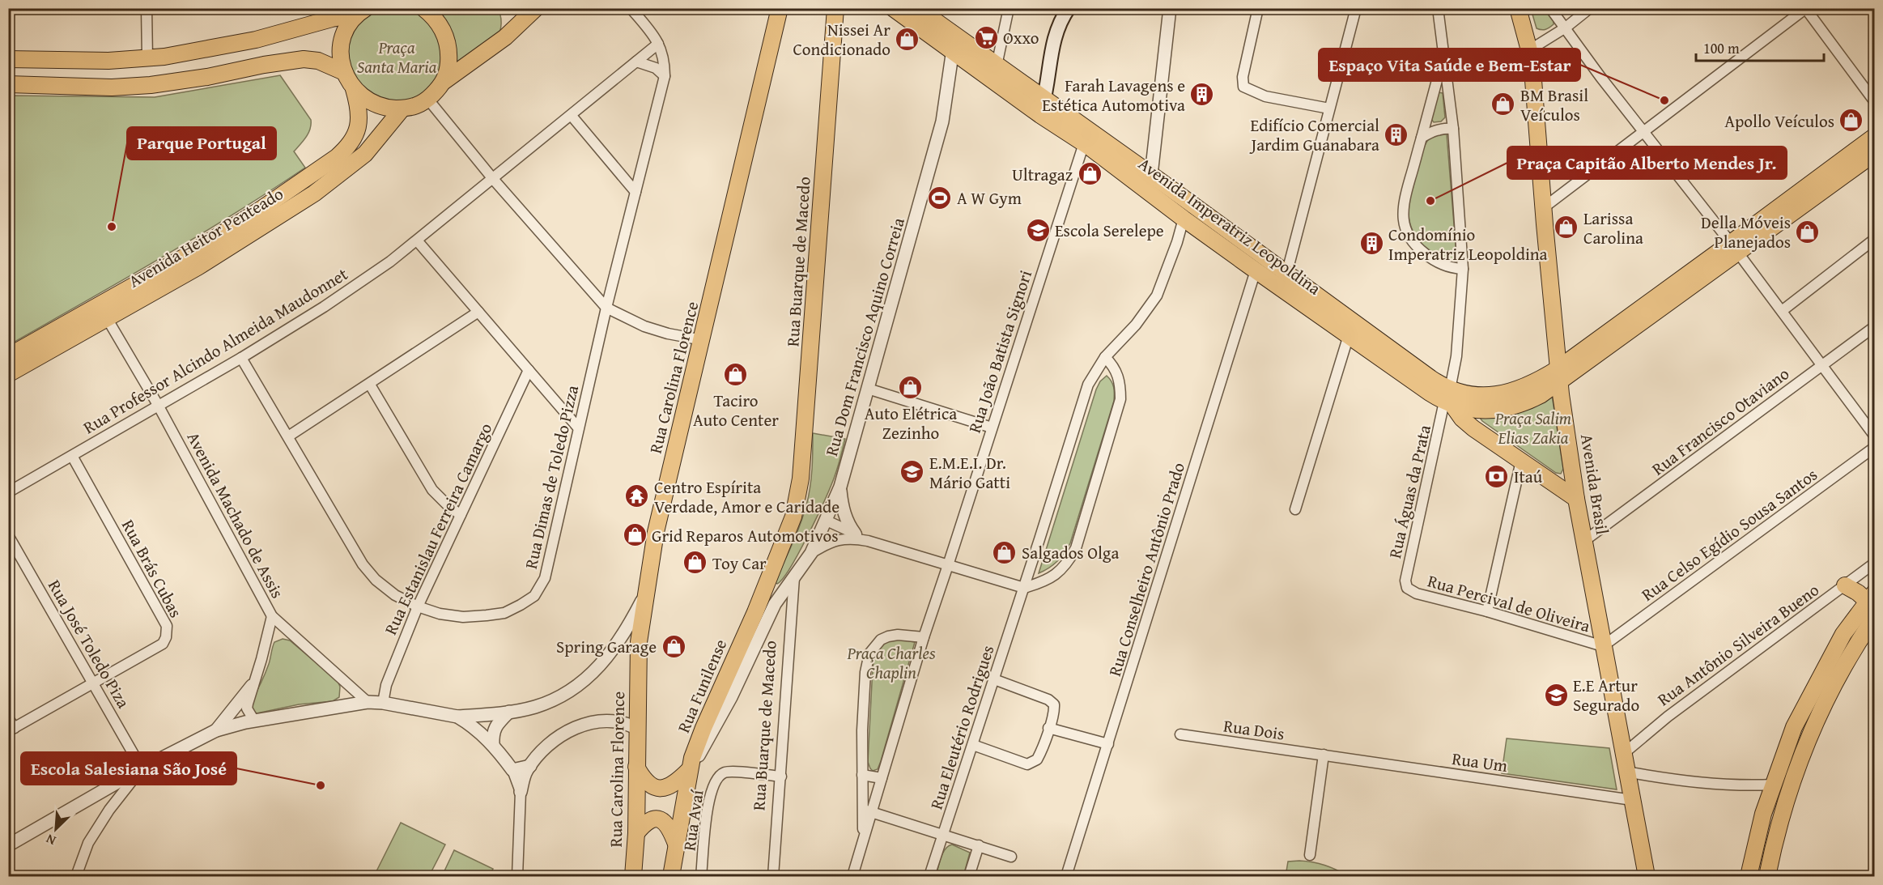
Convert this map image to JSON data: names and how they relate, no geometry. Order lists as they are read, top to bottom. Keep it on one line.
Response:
{"streets":{"main road":["Avenida Imperatriz Leopoldina","Avenida Heitor Penteado","Rua Buarque de Macedo","Rua Carolina Florence","Avenida Brasil","Rua Funilense"],"street":["Rua Dom Francisco Aquino Correia","Rua Professor Alcindo Almeida Maudonnet","Rua João Batista Signori","Rua Francisco Otaviano","Rua Dimas de Toledo Pizza","Rua Águas da Prata","Avenida Machado de Assis","Rua Estanislau Ferreira Camargo","Rua Celso Egídio Sousa Santos","Rua Brás Cubas","Rua Conselheiro Antônio Prado","Rua Percival de Oliveira","Rua José Toledo Piza","Rua Antônio Silveira Bueno","Rua Eleutério Rodrigues","Rua Dois","Rua Um","Rua Avaí"]},"crossings":[["Avenida Imperatriz Leopoldina","Rua Dom Francisco Aquino Correia"],["Avenida Imperatriz Leopoldina","Rua João Batista Signori"],["Avenida Imperatriz Leopoldina","Avenida Brasil"],["Avenida Imperatriz Leopoldina","Rua Águas da Prata"],["Avenida Imperatriz Leopoldina","Rua Conselheiro Antônio Prado"],["Avenida Imperatriz Leopoldina","Rua Eleutério Rodrigues"],["Avenida Heitor Penteado","Avenida Machado de Assis"],["Rua Buarque de Macedo","Rua Dom Francisco Aquino Correia"],["Rua Buarque de Macedo","Rua Funilense"],["Rua Buarque de Macedo","Rua Avaí"],["Rua Dom Francisco Aquino Correia","Rua Funilense"],["Rua Professor Alcindo Almeida Maudonnet","Rua Dimas de Toledo Pizza"],["Rua Professor Alcindo Almeida Maudonnet","Avenida Machado de Assis"],["Rua Professor Alcindo Almeida Maudonnet","Rua Brás Cubas"],["Rua Francisco Otaviano","Avenida Brasil"],["Rua Dimas de Toledo Pizza","Rua Estanislau Ferreira Camargo"],["Avenida Brasil","Rua Celso Egídio Sousa Santos"],["Avenida Brasil","Rua Percival de Oliveira"],["Avenida Brasil","Rua Antônio Silveira Bueno"],["Avenida Brasil","Rua Um"],["Rua Águas da Prata","Rua Percival de Oliveira"],["Rua Celso Egídio Sousa Santos","Rua Percival de Oliveira"],["Rua Brás Cubas","Rua José Toledo Piza"],["Rua Dois","Rua Um"]],"parks":["Praça Santa Maria","Praça Salim Elias Zakia","Praça Charles Chaplin"],"places":{"supermarket":["Oxxo"],"shop":["Nissei Ar Condicionado","BM Brasil Veículos","Apollo Veículos","Ultragaz","Larissa Carolina","Della Móveis Planejados","Taciro Auto Center","Auto Elétrica Zezinho","Grid Reparos Automotivos","Salgados Olga","Toy Car","Spring Garage"],"building":["Farah Lavagens e Estética Automotiva","Edifício Comercial Jardim Guanabara","Condomínio Imperatriz Leopoldina"],"other":["Espaço Vita Saúde e Bem-Estar","Praça Capitão Alberto Mendes Jr.","Parque Portugal","Escola Salesiana São José"],"sports":["A W Gym"],"school or university":["Escola Serelepe","E.M.E.I. Dr. Mário Gatti","E.E Artur Segurado"],"bank":["Itaú"],"temple":["Centro Espírita Verdade, Amor e Caridade"]},"scale_bar":"100 m","north":"bottom left"}
